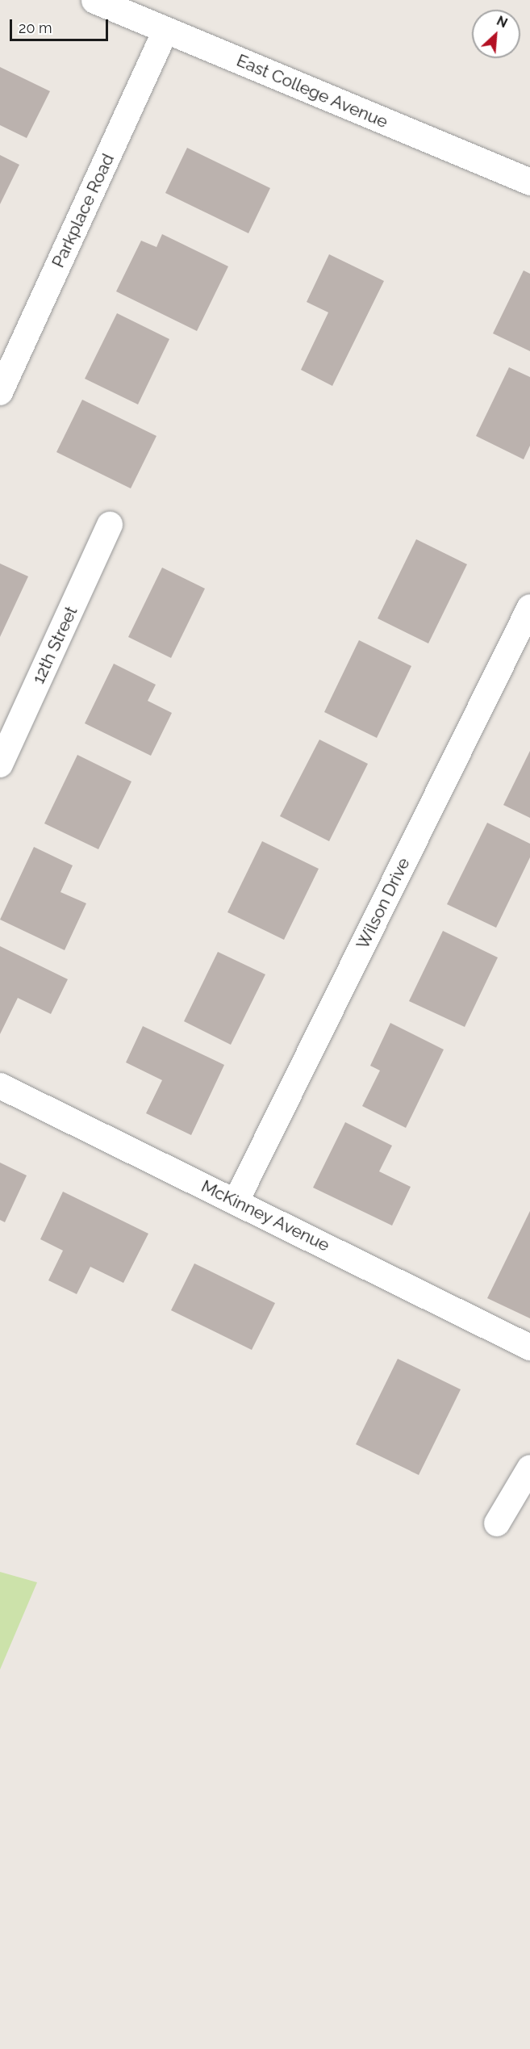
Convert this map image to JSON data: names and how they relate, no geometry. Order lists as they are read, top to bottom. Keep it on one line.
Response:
{"streets":{"street":["East College Avenue","Parkplace Road","12th Street","Wilson Drive","McKinney Avenue"]},"crossings":[["East College Avenue","Parkplace Road"],["Wilson Drive","McKinney Avenue"]],"scale_bar":"20 m","north":"top right"}
